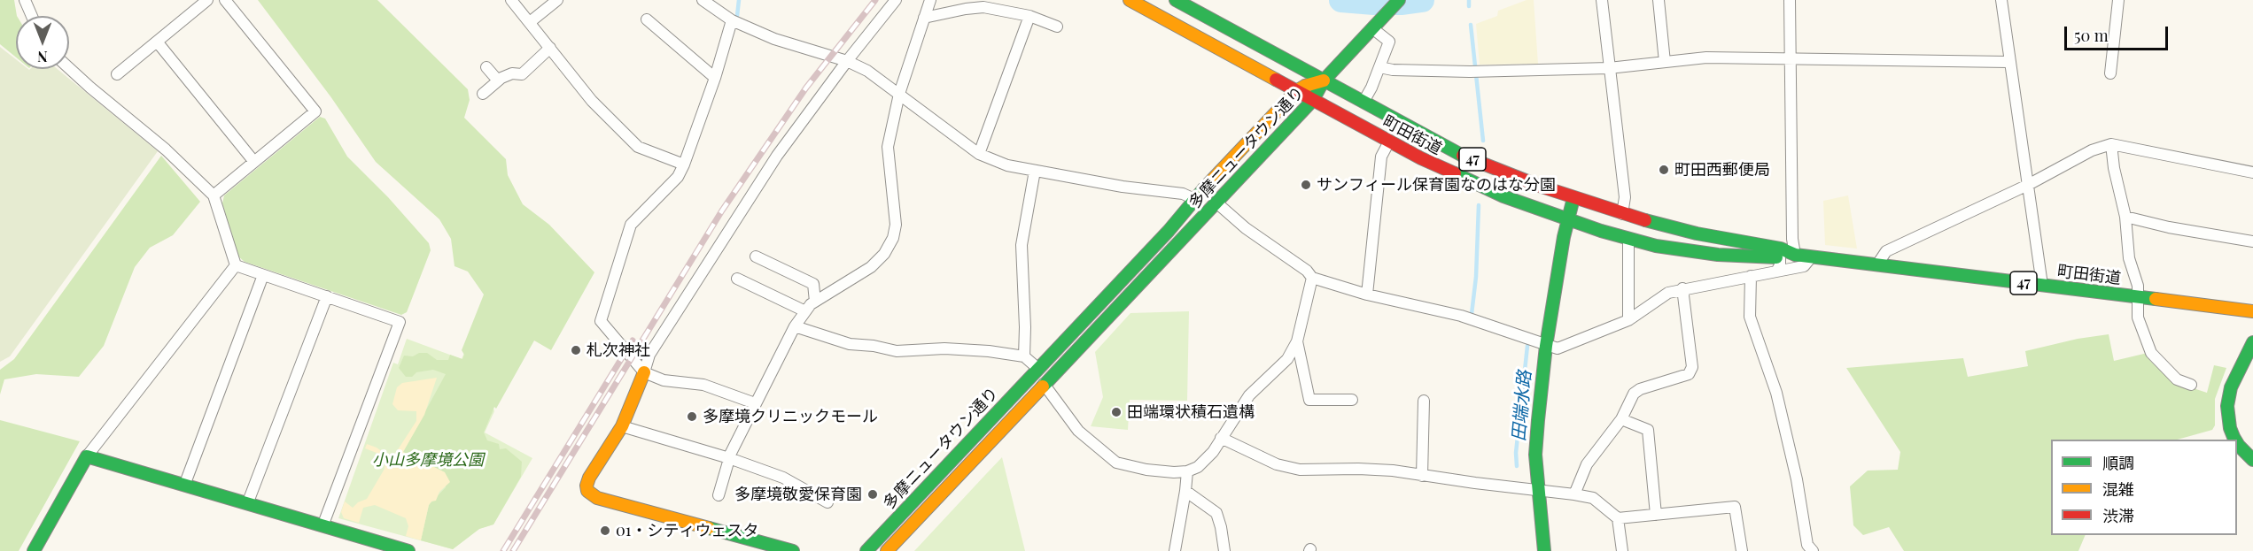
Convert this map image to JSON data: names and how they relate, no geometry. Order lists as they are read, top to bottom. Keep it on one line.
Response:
{"streets":{"main road":["町田街道","多摩ニュータウン通り","47"]},"crossings":[["町田街道","多摩ニュータウン通り"]],"water":["田端水路"],"parks":["小山多摩境公園"],"places":["町田西郵便局","サンフィール保育園なのはな分園","札次神社","田端環状積石遺構","多摩境クリニックモール","多摩境敬愛保育園","01・シティウェスタ"],"legend":["順調","混雑","渋滞"],"scale_bar":"50 m","north":"bottom"}
